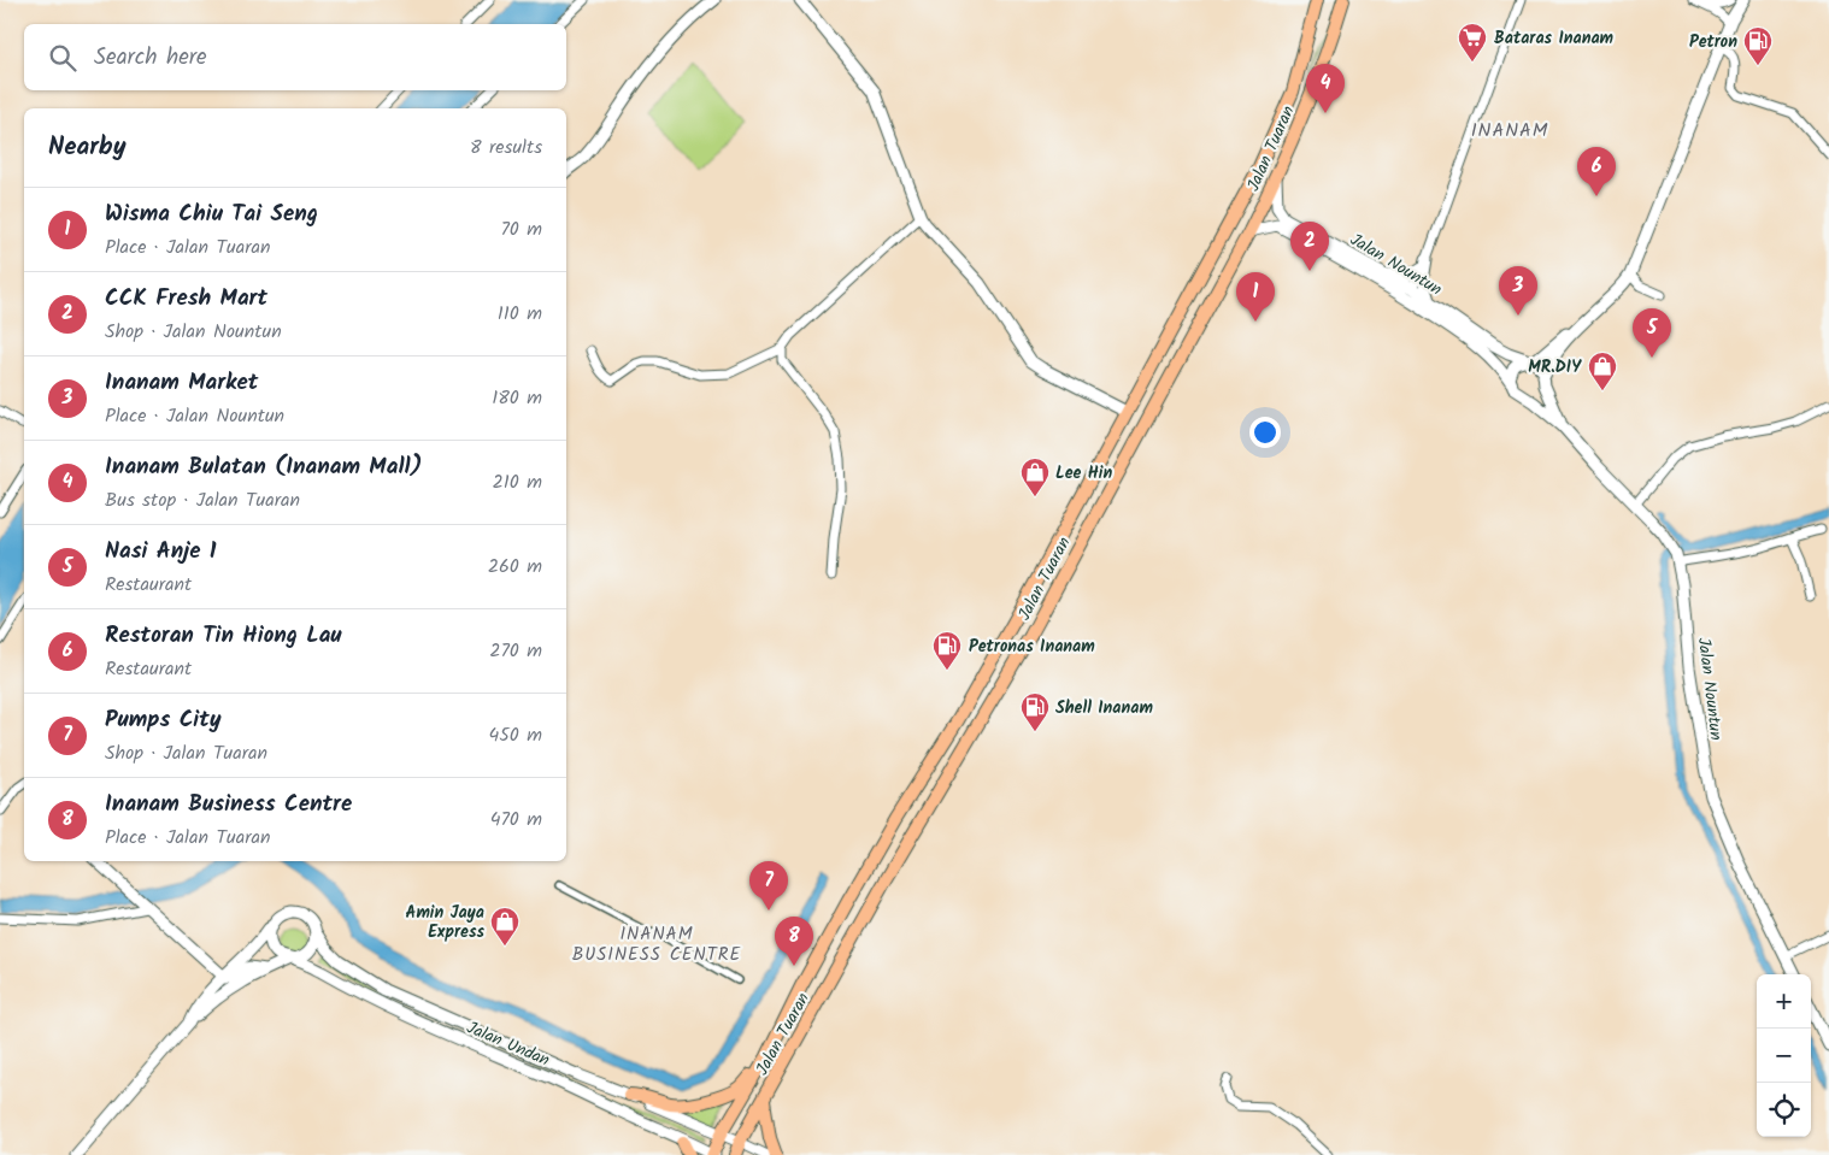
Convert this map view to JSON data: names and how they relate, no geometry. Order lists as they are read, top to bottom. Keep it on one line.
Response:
{"streets":{"main road":["Jalan Tuaran"],"street":["Jalan Nountun","Jalan Undan"]},"crossings":[["Jalan Tuaran","Jalan Nountun"],["Jalan Tuaran","Jalan Undan"]],"districts":["INANAM","INANAM BUSINESS CENTRE"],"places":{"supermarket":["Bataras Inanam"],"fuel station":["Petron","Petronas Inanam","Shell Inanam"],"shop":["MR.DIY","Lee Hin","Amin Jaya Express"]},"page":{"search":"Search here","pins":["4","6","2","3","1","5","7","8"],"heading":["Nearby","8 results"],"list":[{"mark":"1","name":"Wisma Chiu Tai Seng","note":"Place · Jalan Tuaran","value":"70 m"},{"mark":"2","name":"CCK Fresh Mart","note":"Shop · Jalan Nountun","value":"110 m"},{"mark":"3","name":"Inanam Market","note":"Place · Jalan Nountun","value":"180 m"},{"mark":"4","name":"Inanam Bulatan (Inanam Mall)","note":"Bus stop · Jalan Tuaran","value":"210 m"},{"mark":"5","name":"Nasi Anje 1","note":"Restaurant","value":"260 m"},{"mark":"6","name":"Restoran Tin Hiong Lau","note":"Restaurant","value":"270 m"},{"mark":"7","name":"Pumps City","note":"Shop · Jalan Tuaran","value":"450 m"},{"mark":"8","name":"Inanam Business Centre","note":"Place · Jalan Tuaran","value":"470 m"}],"map_buttons":["+","−"]}}
